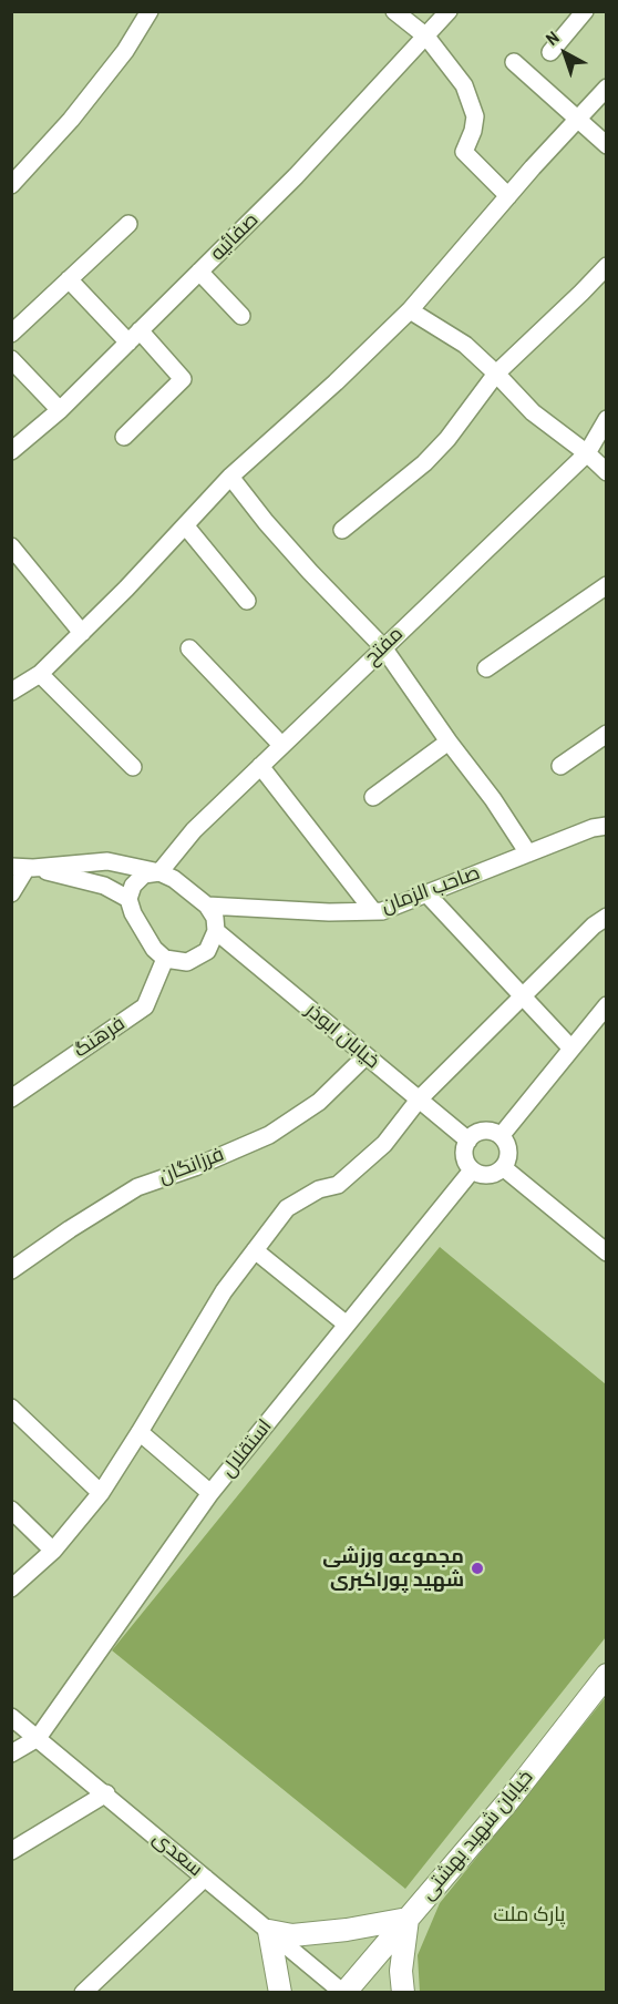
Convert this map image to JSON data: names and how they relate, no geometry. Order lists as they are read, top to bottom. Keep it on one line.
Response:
{"streets":{"main road":["خیابان شهید بهشتی"],"street":["صفائیه","مفتح","صاحب الزمان","خیابان ابوذر","فرهنگ","فرزانگان","استقلال","سعدی"]},"crossings":[["مفتح","صاحب الزمان"],["مفتح","خیابان ابوذر"],["مفتح","فرهنگ"],["صاحب الزمان","خیابان ابوذر"],["صاحب الزمان","فرهنگ"],["خیابان ابوذر","فرهنگ"],["خیابان ابوذر","فرزانگان"],["خیابان ابوذر","استقلال"],["استقلال","سعدی"],["خیابان شهید بهشتی","سعدی"]],"parks":["پارک ملت"],"places":["مجموعه ورزشی شهید پوراکبری"],"north":"top left"}
